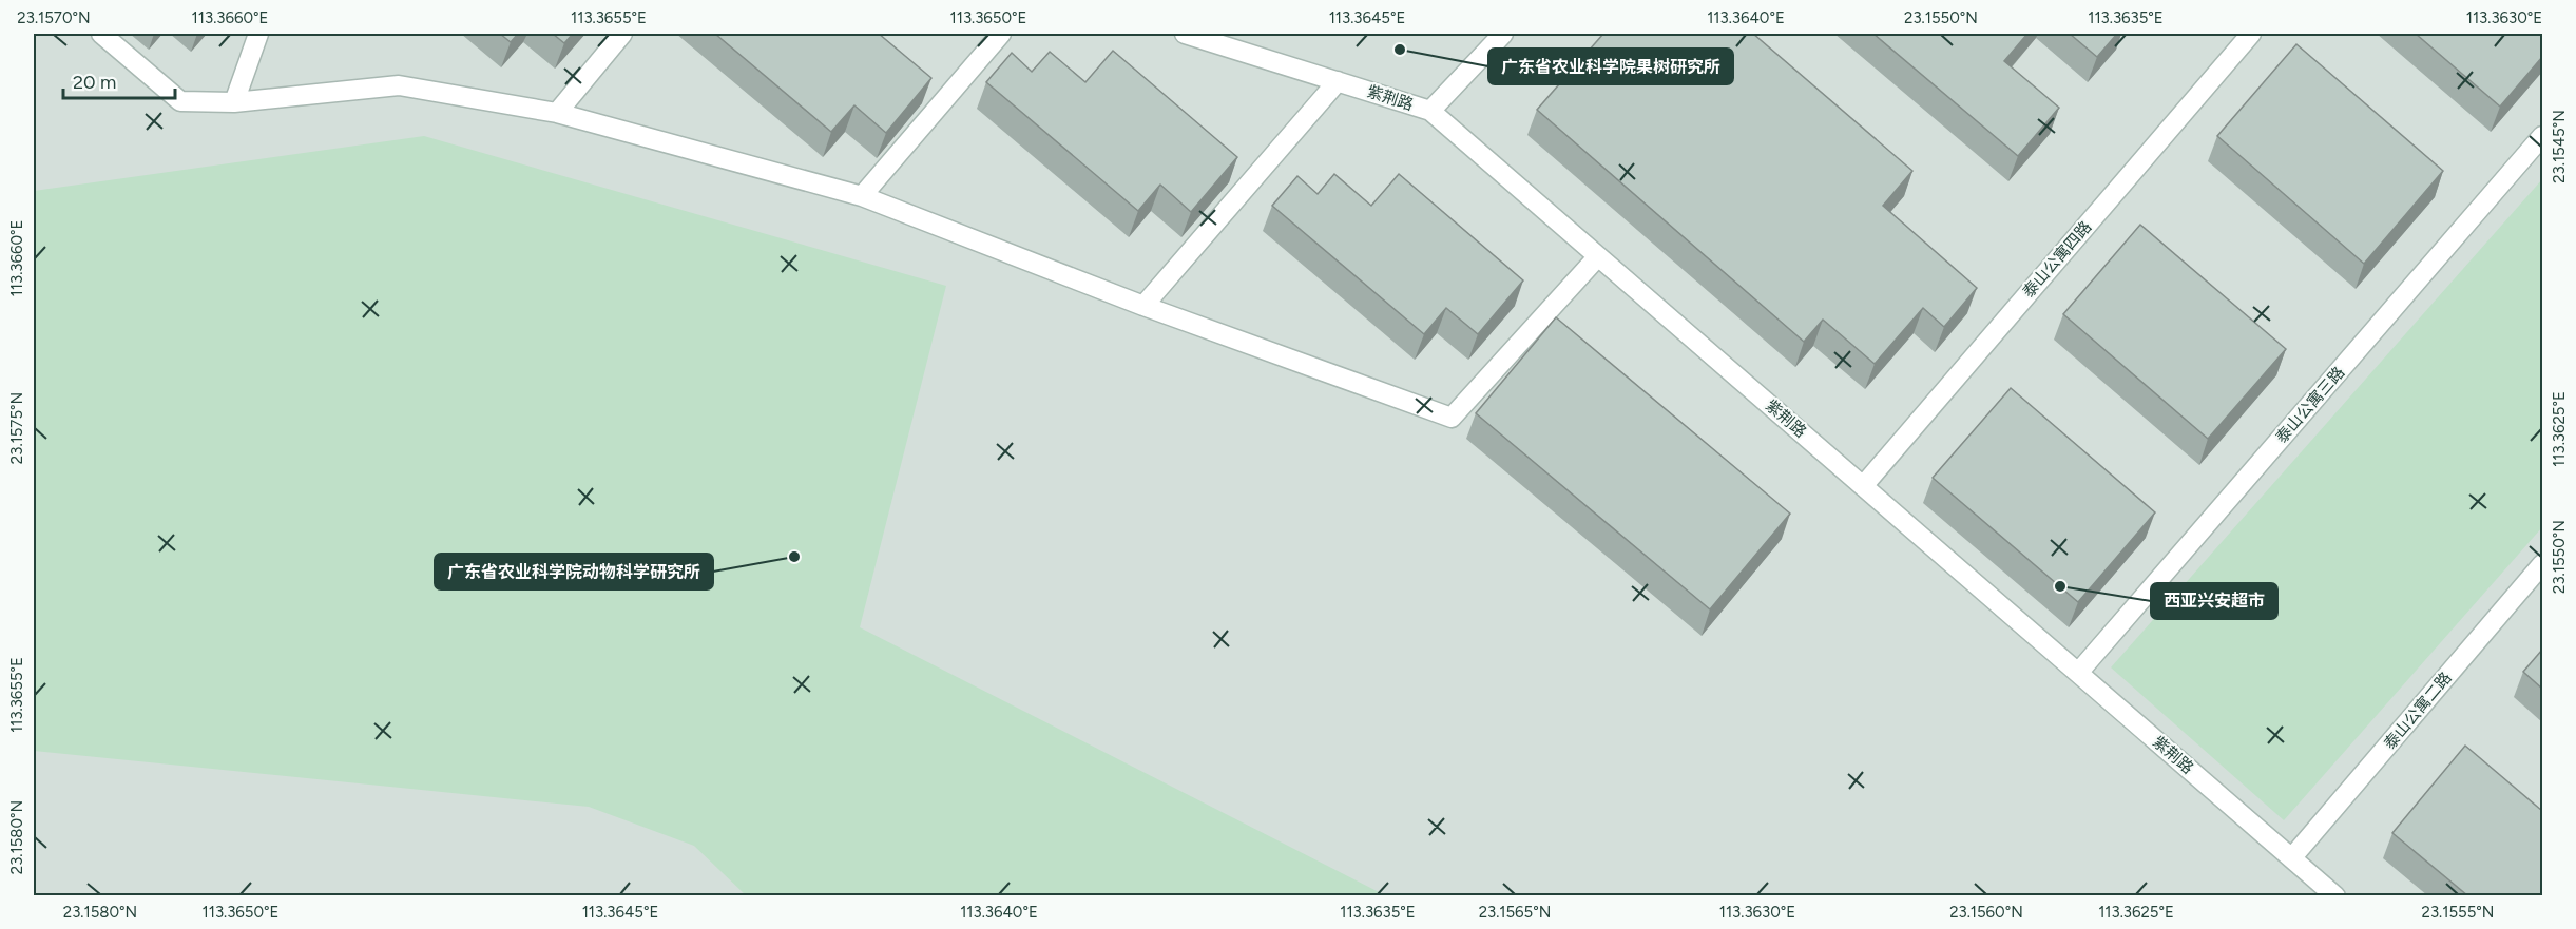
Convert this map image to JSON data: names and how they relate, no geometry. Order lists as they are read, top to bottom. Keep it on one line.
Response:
{"streets":{"lane":["紫荆路","泰山公寓四路","泰山公寓三路","泰山公寓二路"]},"crossings":[["紫荆路","泰山公寓四路"],["紫荆路","泰山公寓三路"],["紫荆路","泰山公寓二路"]],"places":["广东省农业科学院果树研究所","广东省农业科学院动物科学研究所","西亚兴安超市"],"scale_bar":"20 m","coordinates":["23.1570°N","113.3660°E","113.3655°E","113.3650°E","113.3645°E","113.3640°E","23.1550°N","113.3635°E","113.3630°E","23.1545°N","23.1575°N","113.3625°E","23.1580°N","23.1565°N","23.1560°N","23.1555°N"]}
